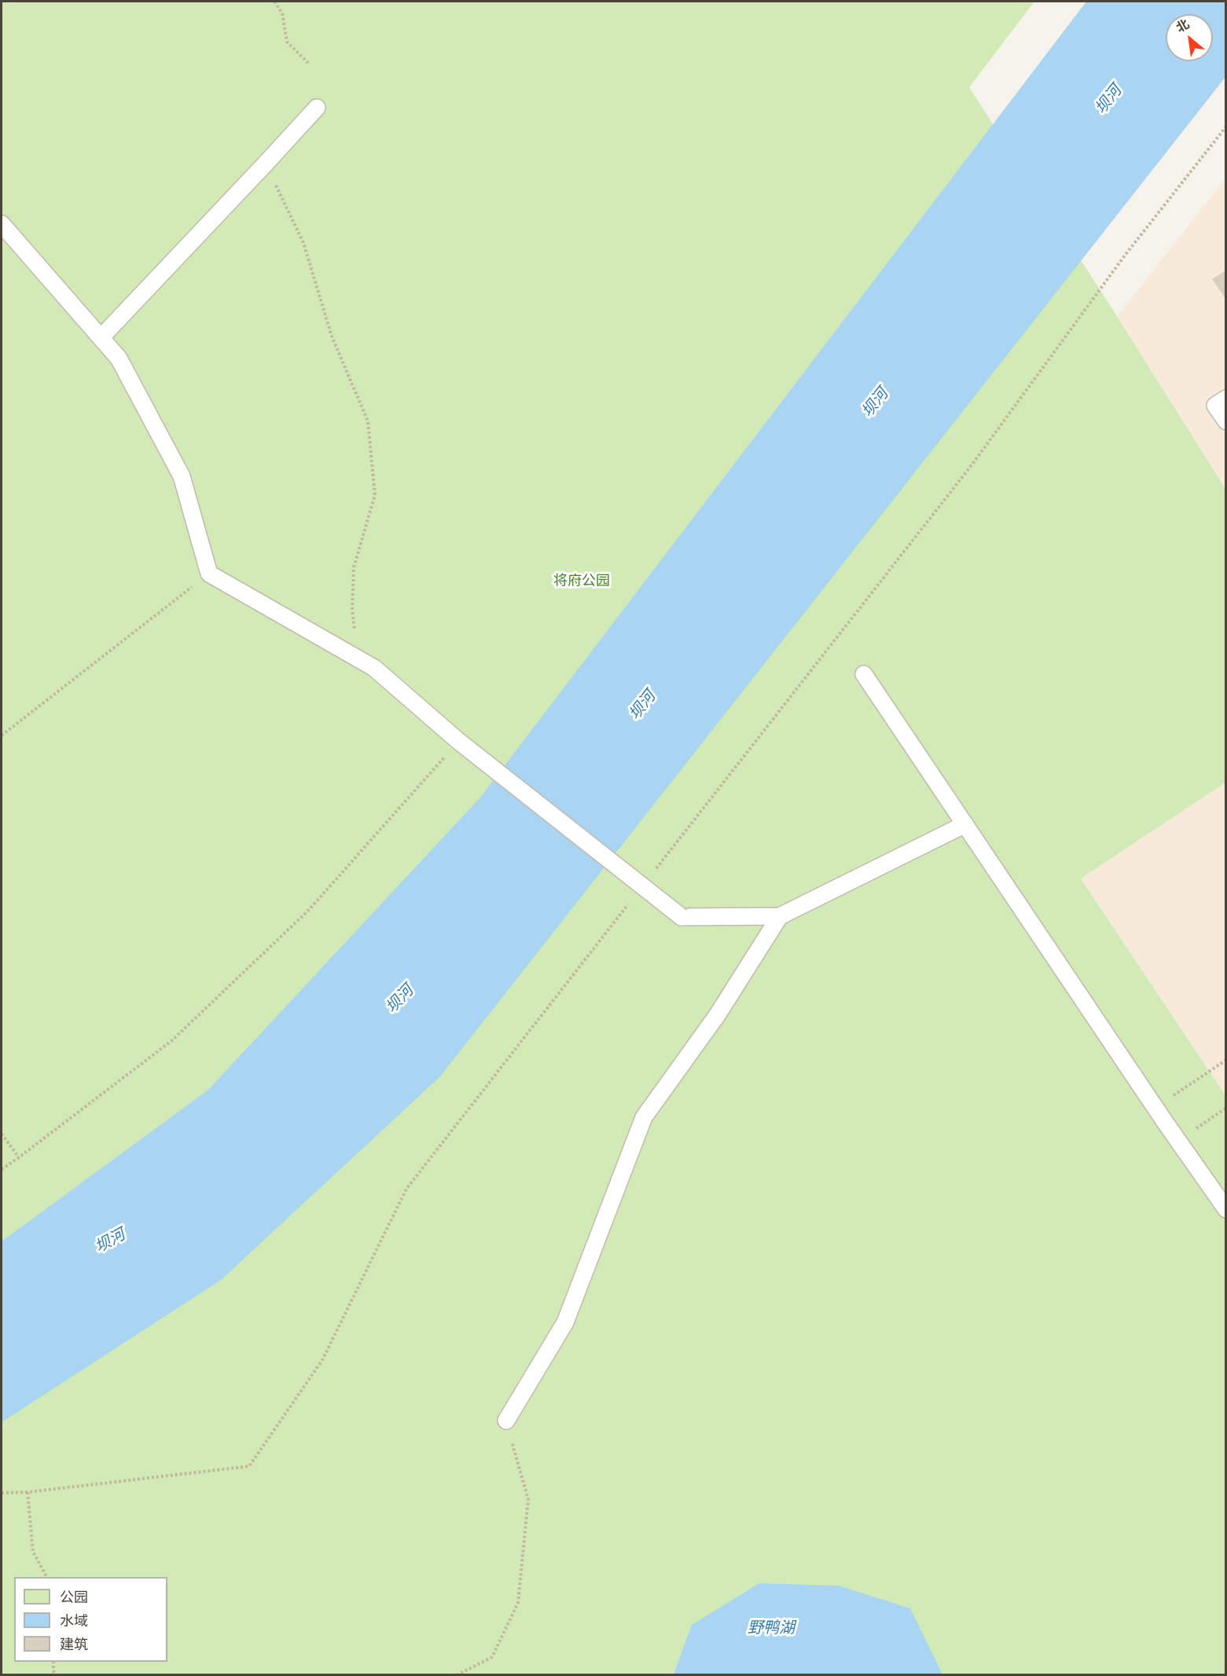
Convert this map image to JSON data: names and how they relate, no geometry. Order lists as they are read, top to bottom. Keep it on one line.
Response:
{"water":["坝河","野鸭湖"],"parks":["将府公园"],"legend":["公园","水域","建筑"],"north":"top left"}
